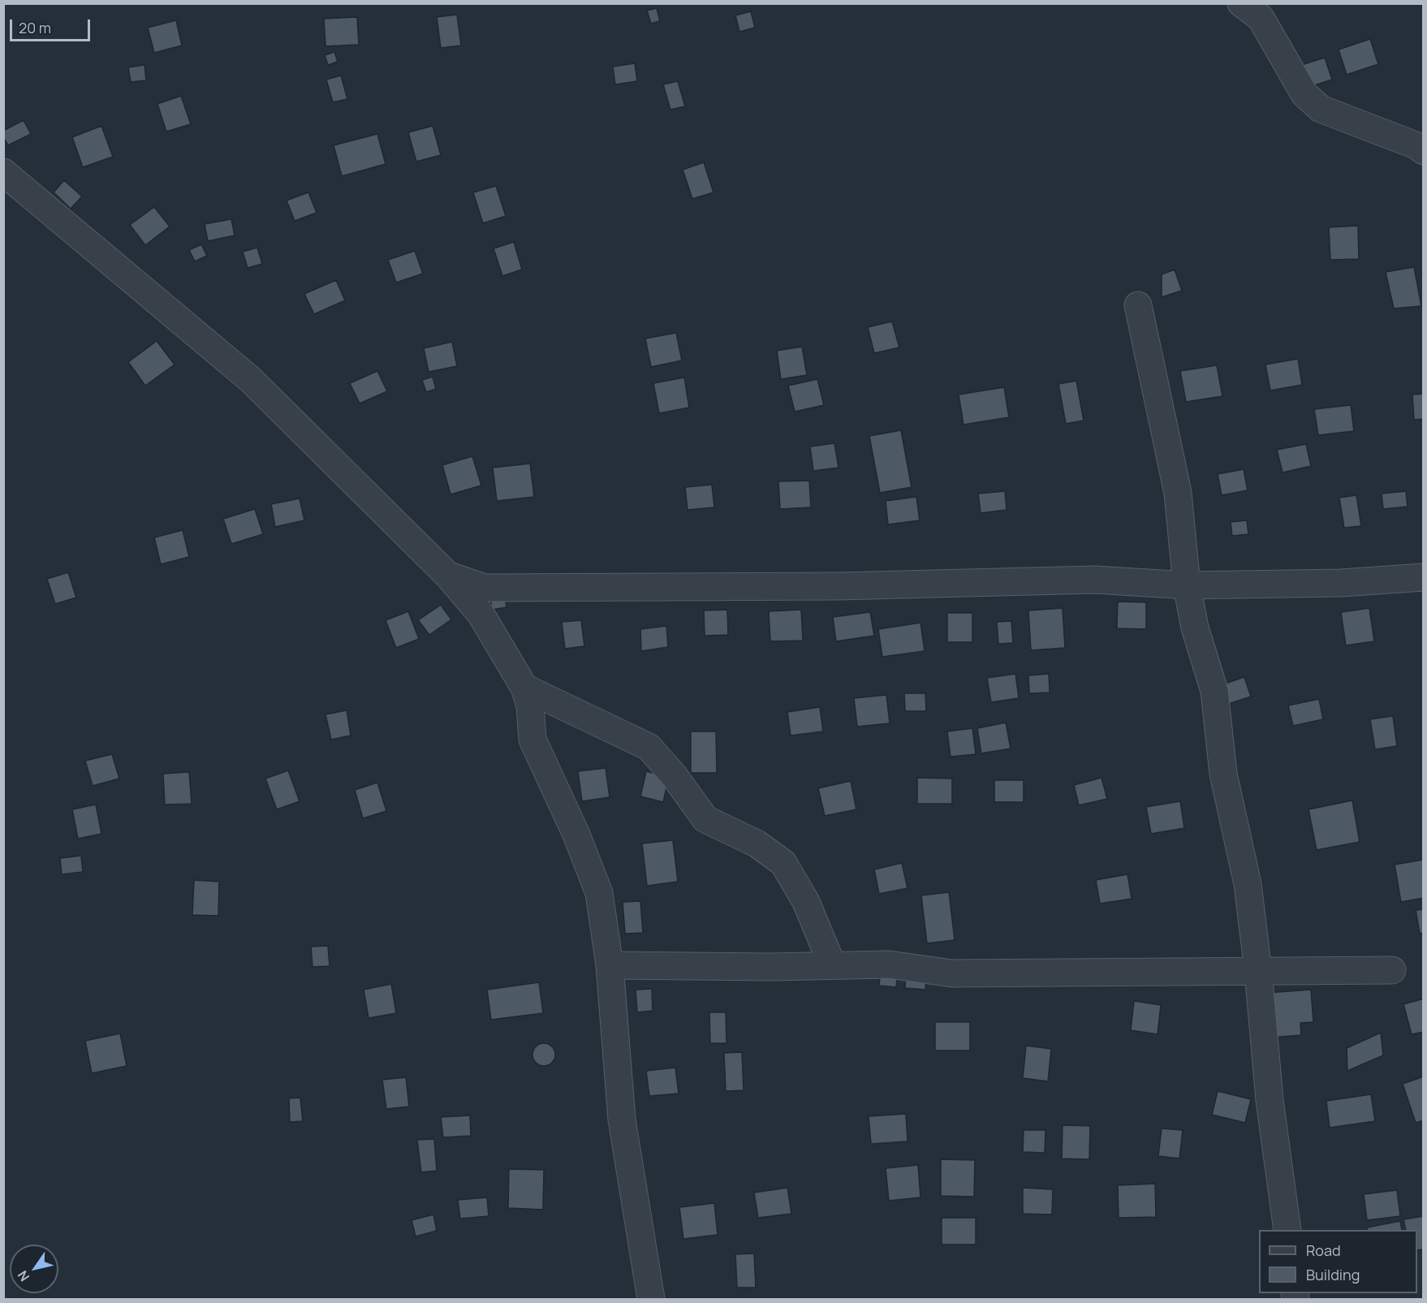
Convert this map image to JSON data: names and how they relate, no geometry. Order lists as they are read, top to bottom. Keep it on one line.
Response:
{"legend":["Road","Building"],"scale_bar":"20 m","north":"bottom left"}
